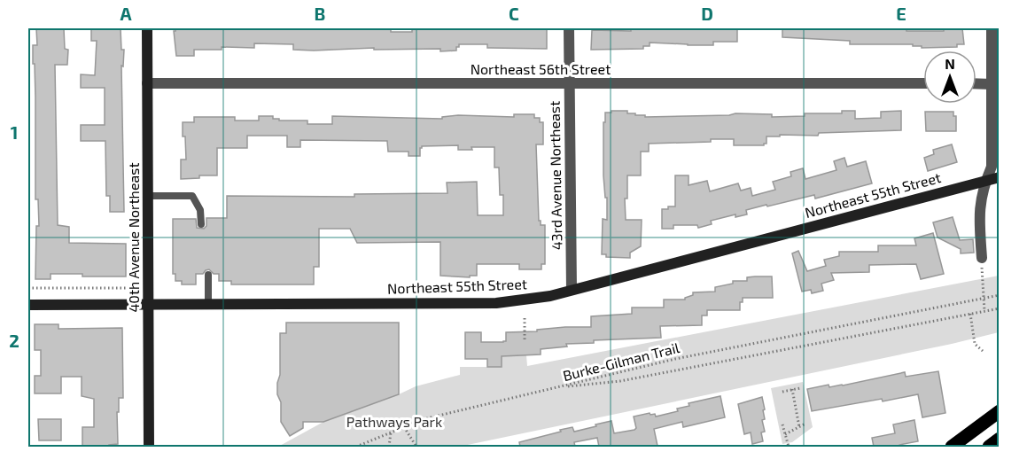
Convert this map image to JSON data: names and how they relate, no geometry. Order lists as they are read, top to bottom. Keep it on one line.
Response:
{"streets":{"main road":["Northeast 55th Street","40th Avenue Northeast"],"street":["Northeast 56th Street","43rd Avenue Northeast"],"path":["Burke-Gilman Trail"]},"crossings":[["Northeast 56th Street","43rd Avenue Northeast"],["Northeast 56th Street","40th Avenue Northeast"],["43rd Avenue Northeast","Northeast 55th Street"],["Northeast 55th Street","40th Avenue Northeast"]],"parks":["Pathways Park"],"north":"top","grid":{"columns":["A","B","C","D","E"],"rows":["1","2"]}}
